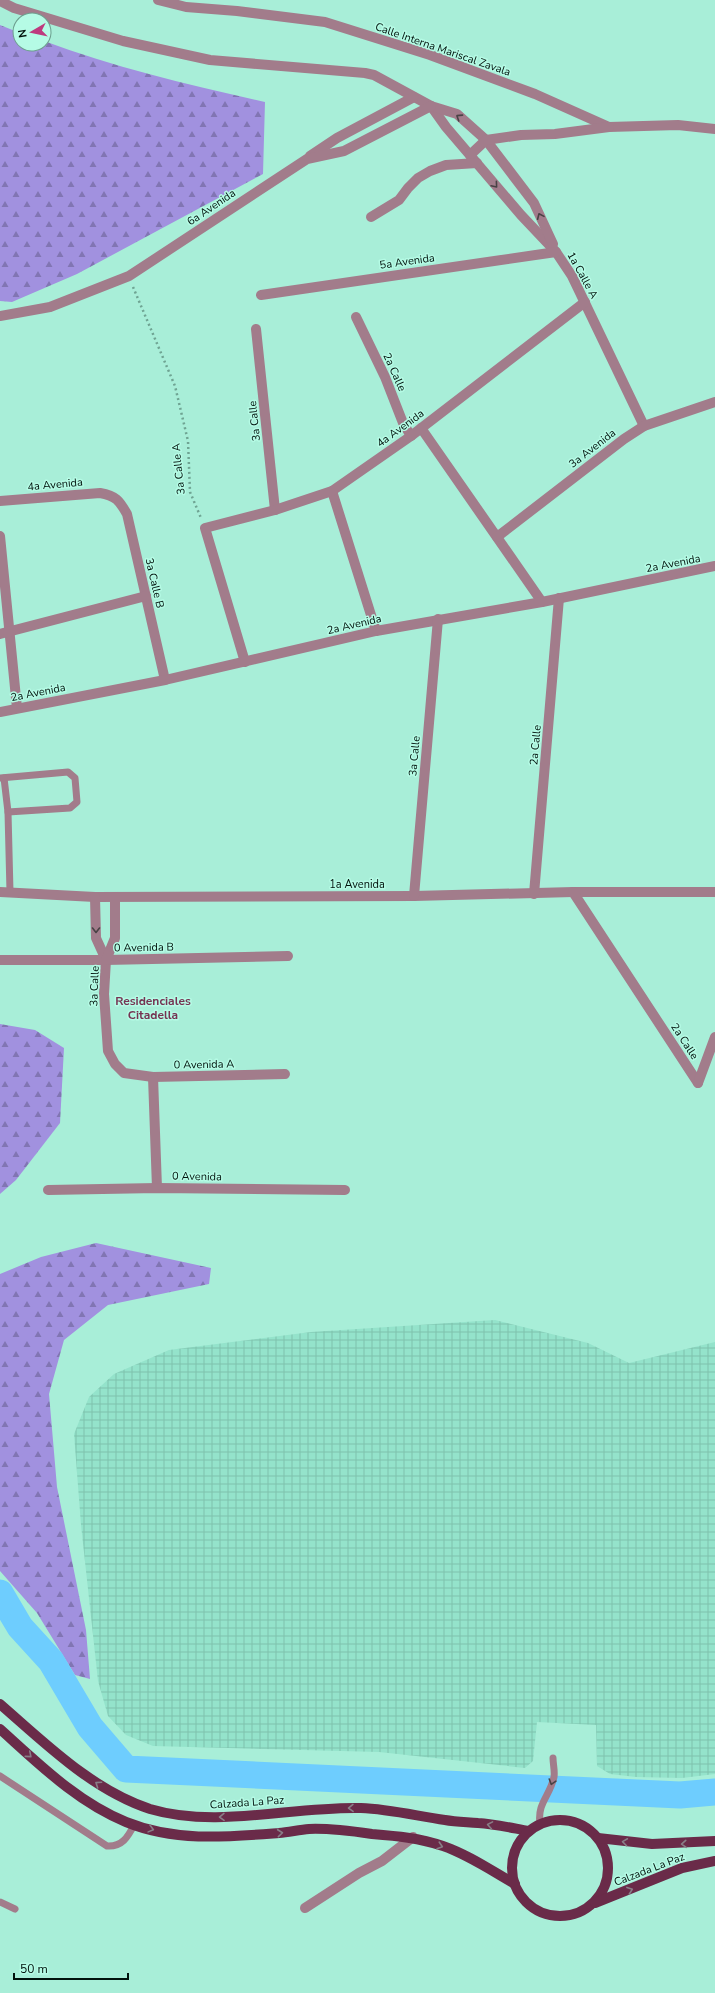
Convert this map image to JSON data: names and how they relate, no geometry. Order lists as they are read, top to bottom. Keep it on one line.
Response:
{"streets":{"main road":["Calzada La Paz"],"street":["Calle Interna Mariscal Zavala","6a Avenida","5a Avenida","1a Calle A","2a Calle","3a Calle","4a Avenida","3a Avenida","2a Avenida","3a Calle B","1a Avenida","0 Avenida B","0 Avenida A","0 Avenida"],"path":["3a Calle A"]},"crossings":[["6a Avenida","3a Calle A"],["5a Avenida","1a Calle A"],["1a Calle A","4a Avenida"],["1a Calle A","3a Avenida"],["2a Calle","4a Avenida"],["2a Calle","2a Avenida"],["2a Calle","1a Avenida"],["3a Calle","4a Avenida"],["3a Calle","2a Avenida"],["3a Calle","1a Avenida"],["3a Calle","0 Avenida B"],["3a Calle","0 Avenida A"],["4a Avenida","3a Calle A"],["4a Avenida","3a Calle B"],["2a Avenida","3a Calle B"]],"districts":["Residenciales Citadella"],"scale_bar":"50 m","north":"left"}
